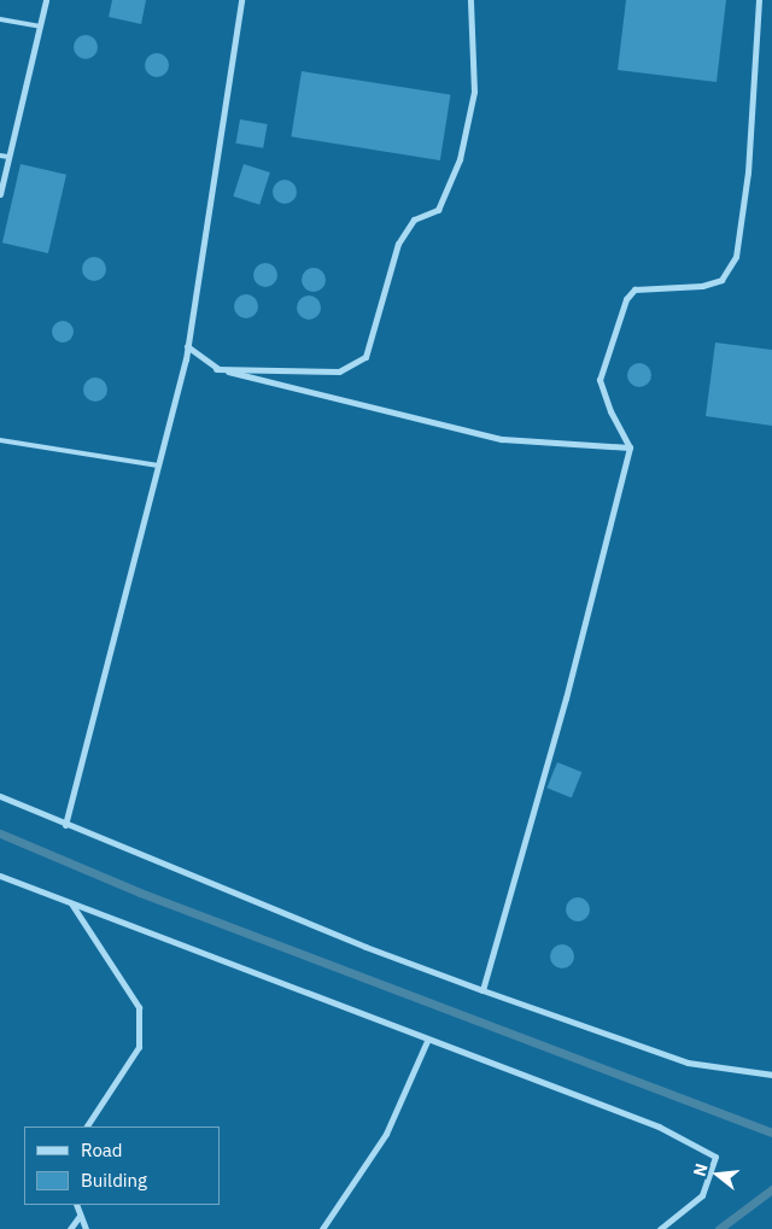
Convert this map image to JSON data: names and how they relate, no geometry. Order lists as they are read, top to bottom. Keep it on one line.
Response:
{"legend":["Road","Building"],"north":"left"}
